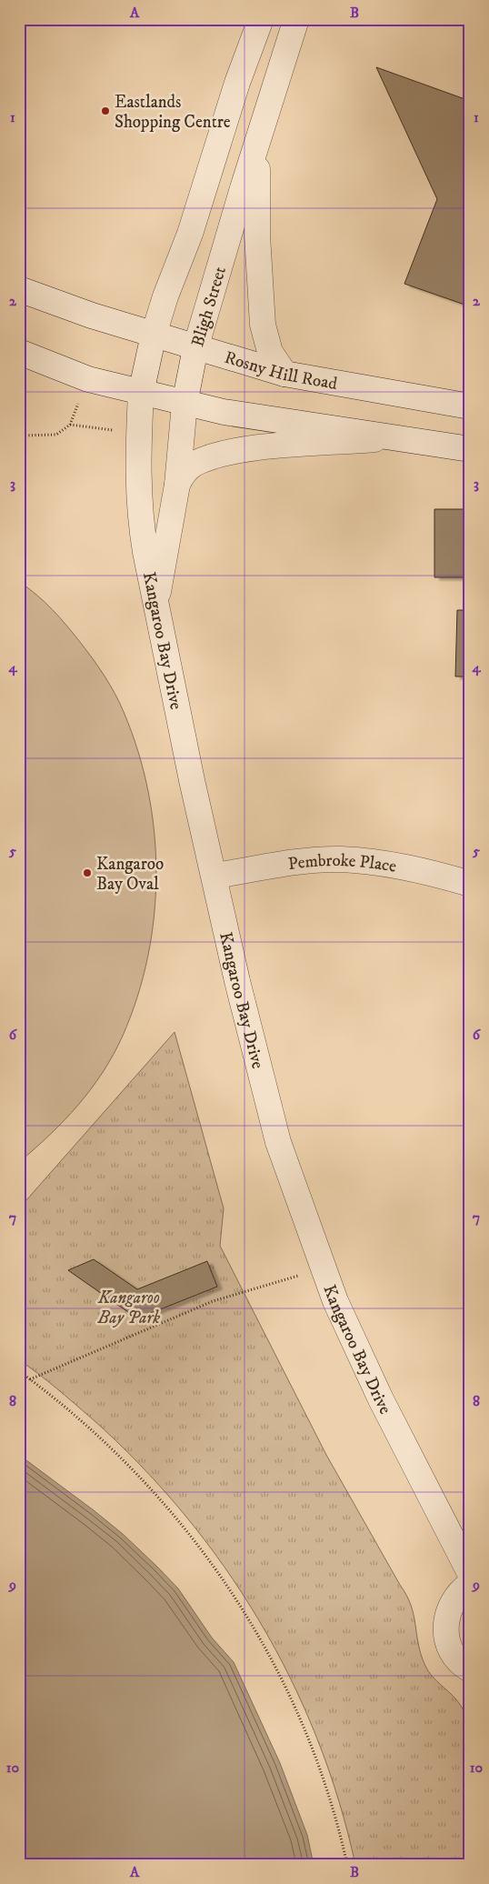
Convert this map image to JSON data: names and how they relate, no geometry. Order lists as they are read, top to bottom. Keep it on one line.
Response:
{"streets":{"street":["Bligh Street","Rosny Hill Road","Kangaroo Bay Drive","Pembroke Place"]},"crossings":[["Bligh Street","Rosny Hill Road"],["Bligh Street","Kangaroo Bay Drive"],["Kangaroo Bay Drive","Pembroke Place"]],"parks":["Kangaroo Bay Park"],"places":["Eastlands Shopping Centre","Kangaroo Bay Oval"],"grid":{"columns":["A","B"],"rows":["1","2","3","4","5","6","7","8","9","10"]}}
